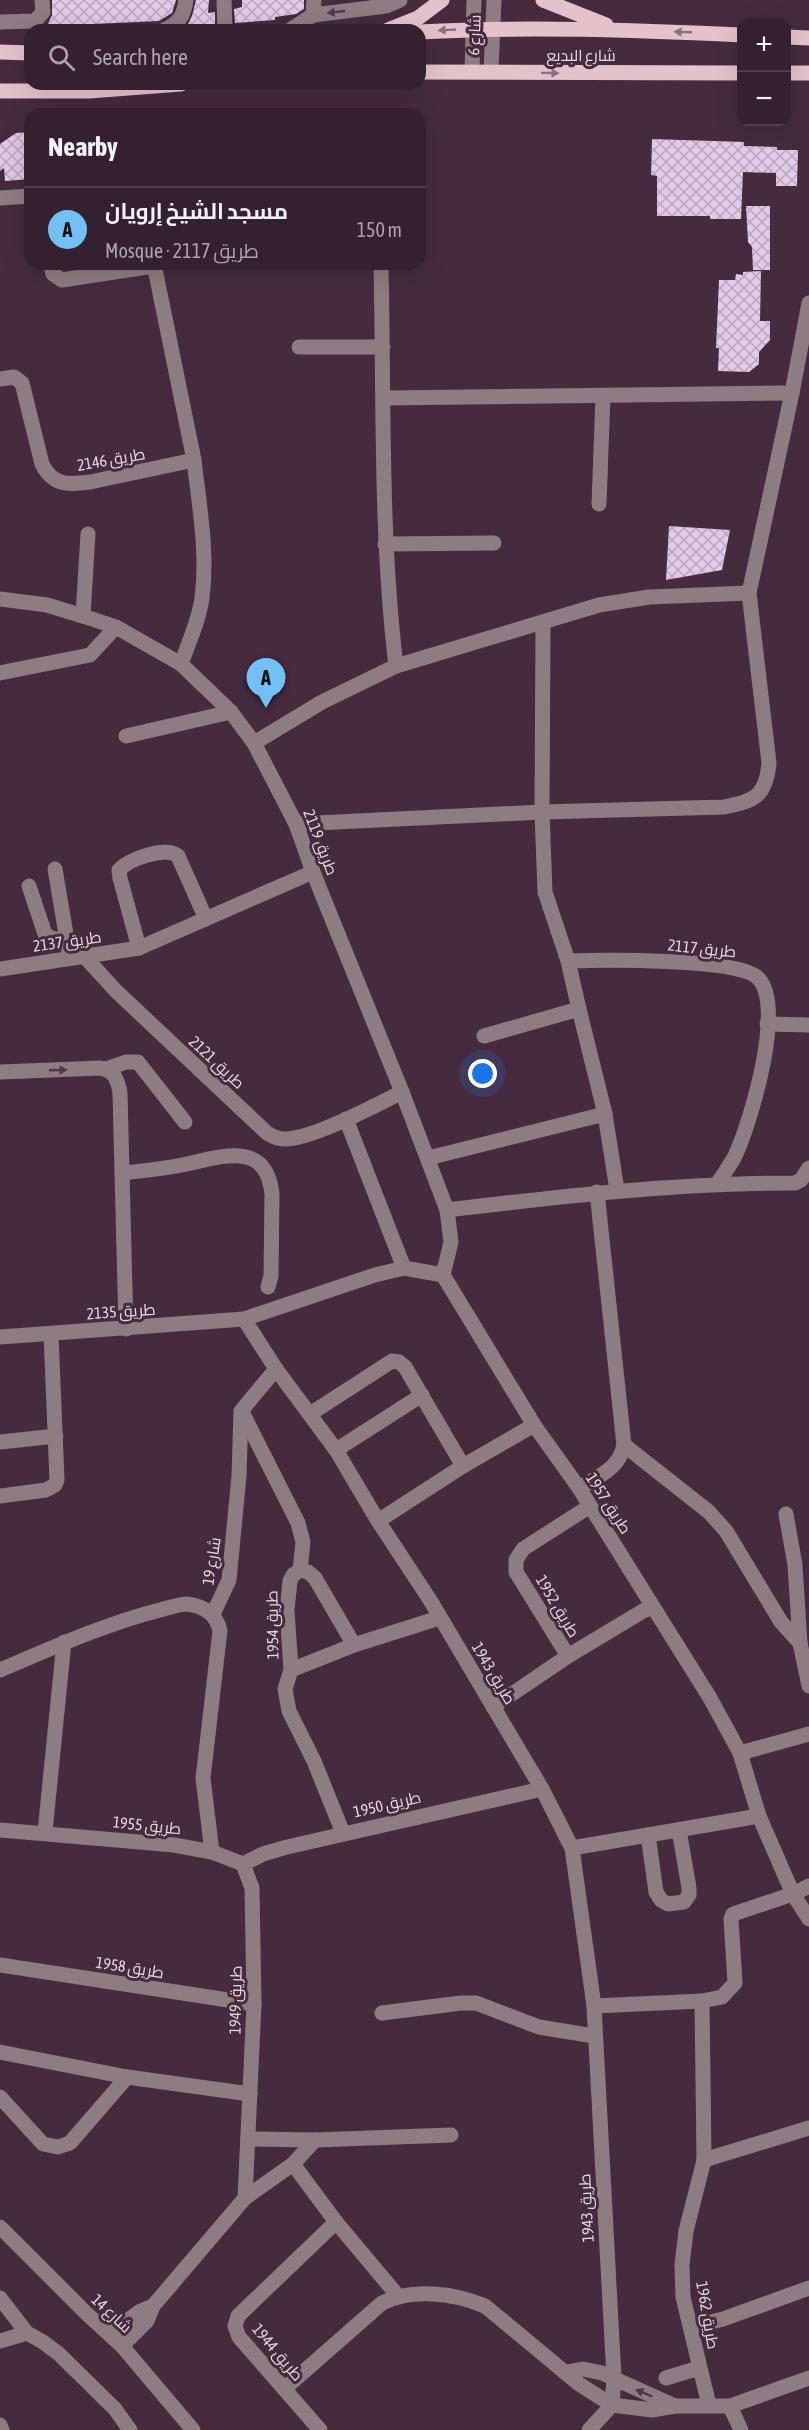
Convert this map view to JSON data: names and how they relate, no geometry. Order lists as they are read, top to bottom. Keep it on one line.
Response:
{"streets":{"main road":["شارع البديع"],"street":["شارع 6","طريق 2146","طريق 2119","طريق 2137","طريق 2117","طريق 2121","طريق 2135","طريق 1957","شارع 19","طريق 1952","طريق 1954","طريق 1943","طريق 1950","طريق 1955","طريق 1958","طريق 1949","شارع 14","طريق 1962","طريق 1944"]},"crossings":[["شارع 6","شارع البديع"],["طريق 2119","طريق 2137"],["طريق 2119","طريق 2121"],["طريق 2119","طريق 1957"],["طريق 2137","طريق 2121"],["طريق 2135","طريق 1943"],["طريق 1957","طريق 1952"],["شارع 19","طريق 1954"],["طريق 1952","طريق 1943"],["طريق 1954","طريق 1943"],["طريق 1954","طريق 1950"],["طريق 1943","طريق 1950"],["طريق 1950","طريق 1955"],["طريق 1950","طريق 1949"],["طريق 1955","طريق 1949"],["طريق 1958","طريق 1949"]],"page":{"map_buttons":["+","−"],"search":"Search here","heading":"Nearby","list":[{"mark":"A","name":"مسجد الشيخ إرويان","note":"Mosque · طريق 2117","value":"150 m"}],"pins":"A"}}
